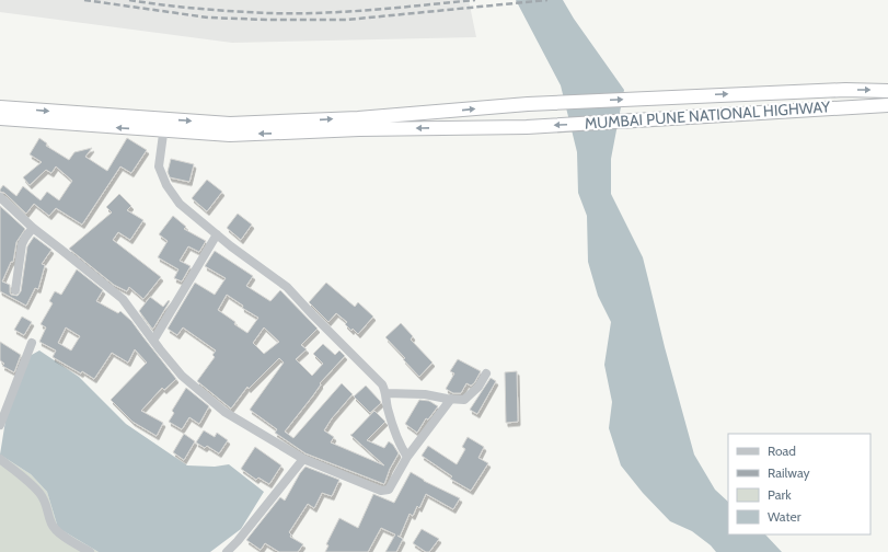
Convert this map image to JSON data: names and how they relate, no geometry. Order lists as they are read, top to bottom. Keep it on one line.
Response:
{"streets":{"highway":["MUMBAI PUNE NATIONAL HIGHWAY"]},"legend":["Road","Railway","Park","Water"]}
